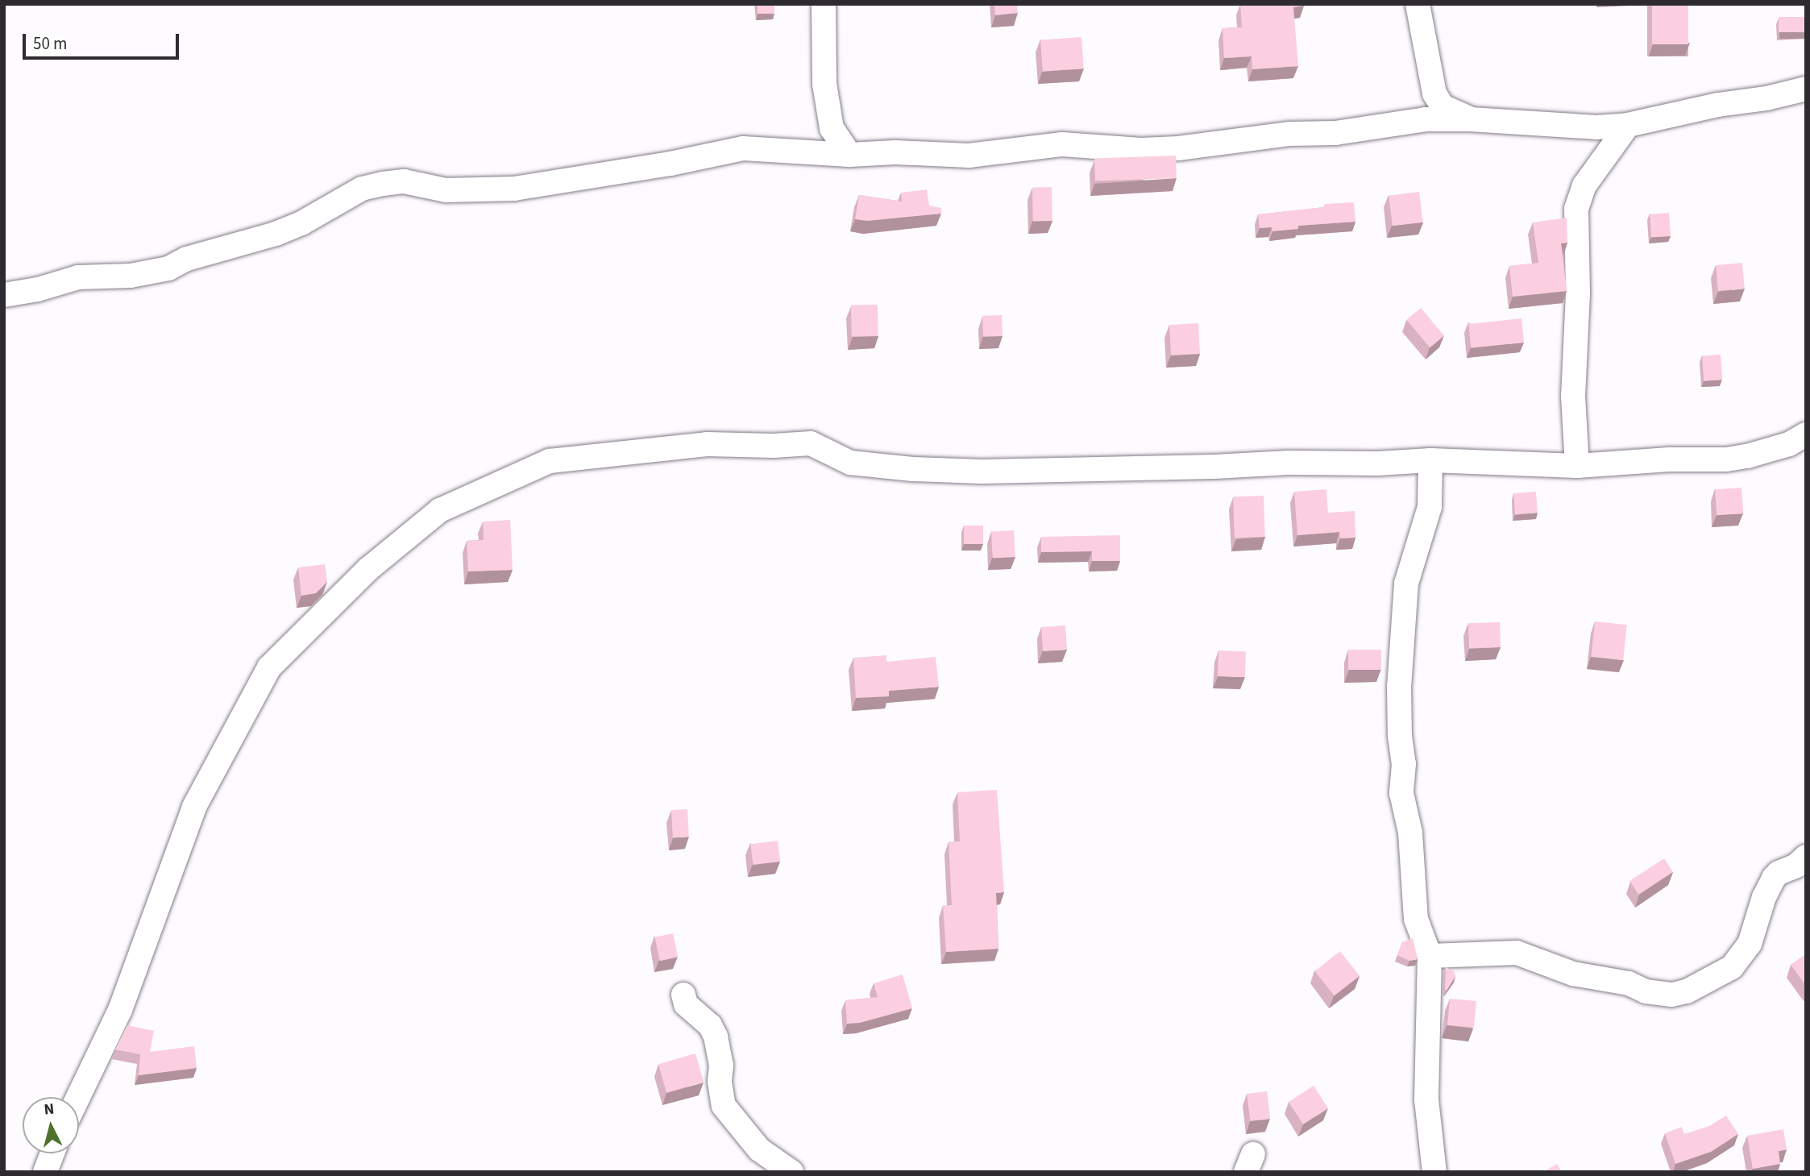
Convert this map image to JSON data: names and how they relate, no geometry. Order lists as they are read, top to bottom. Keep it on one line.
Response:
{"scale_bar":"50 m","north":"top"}
